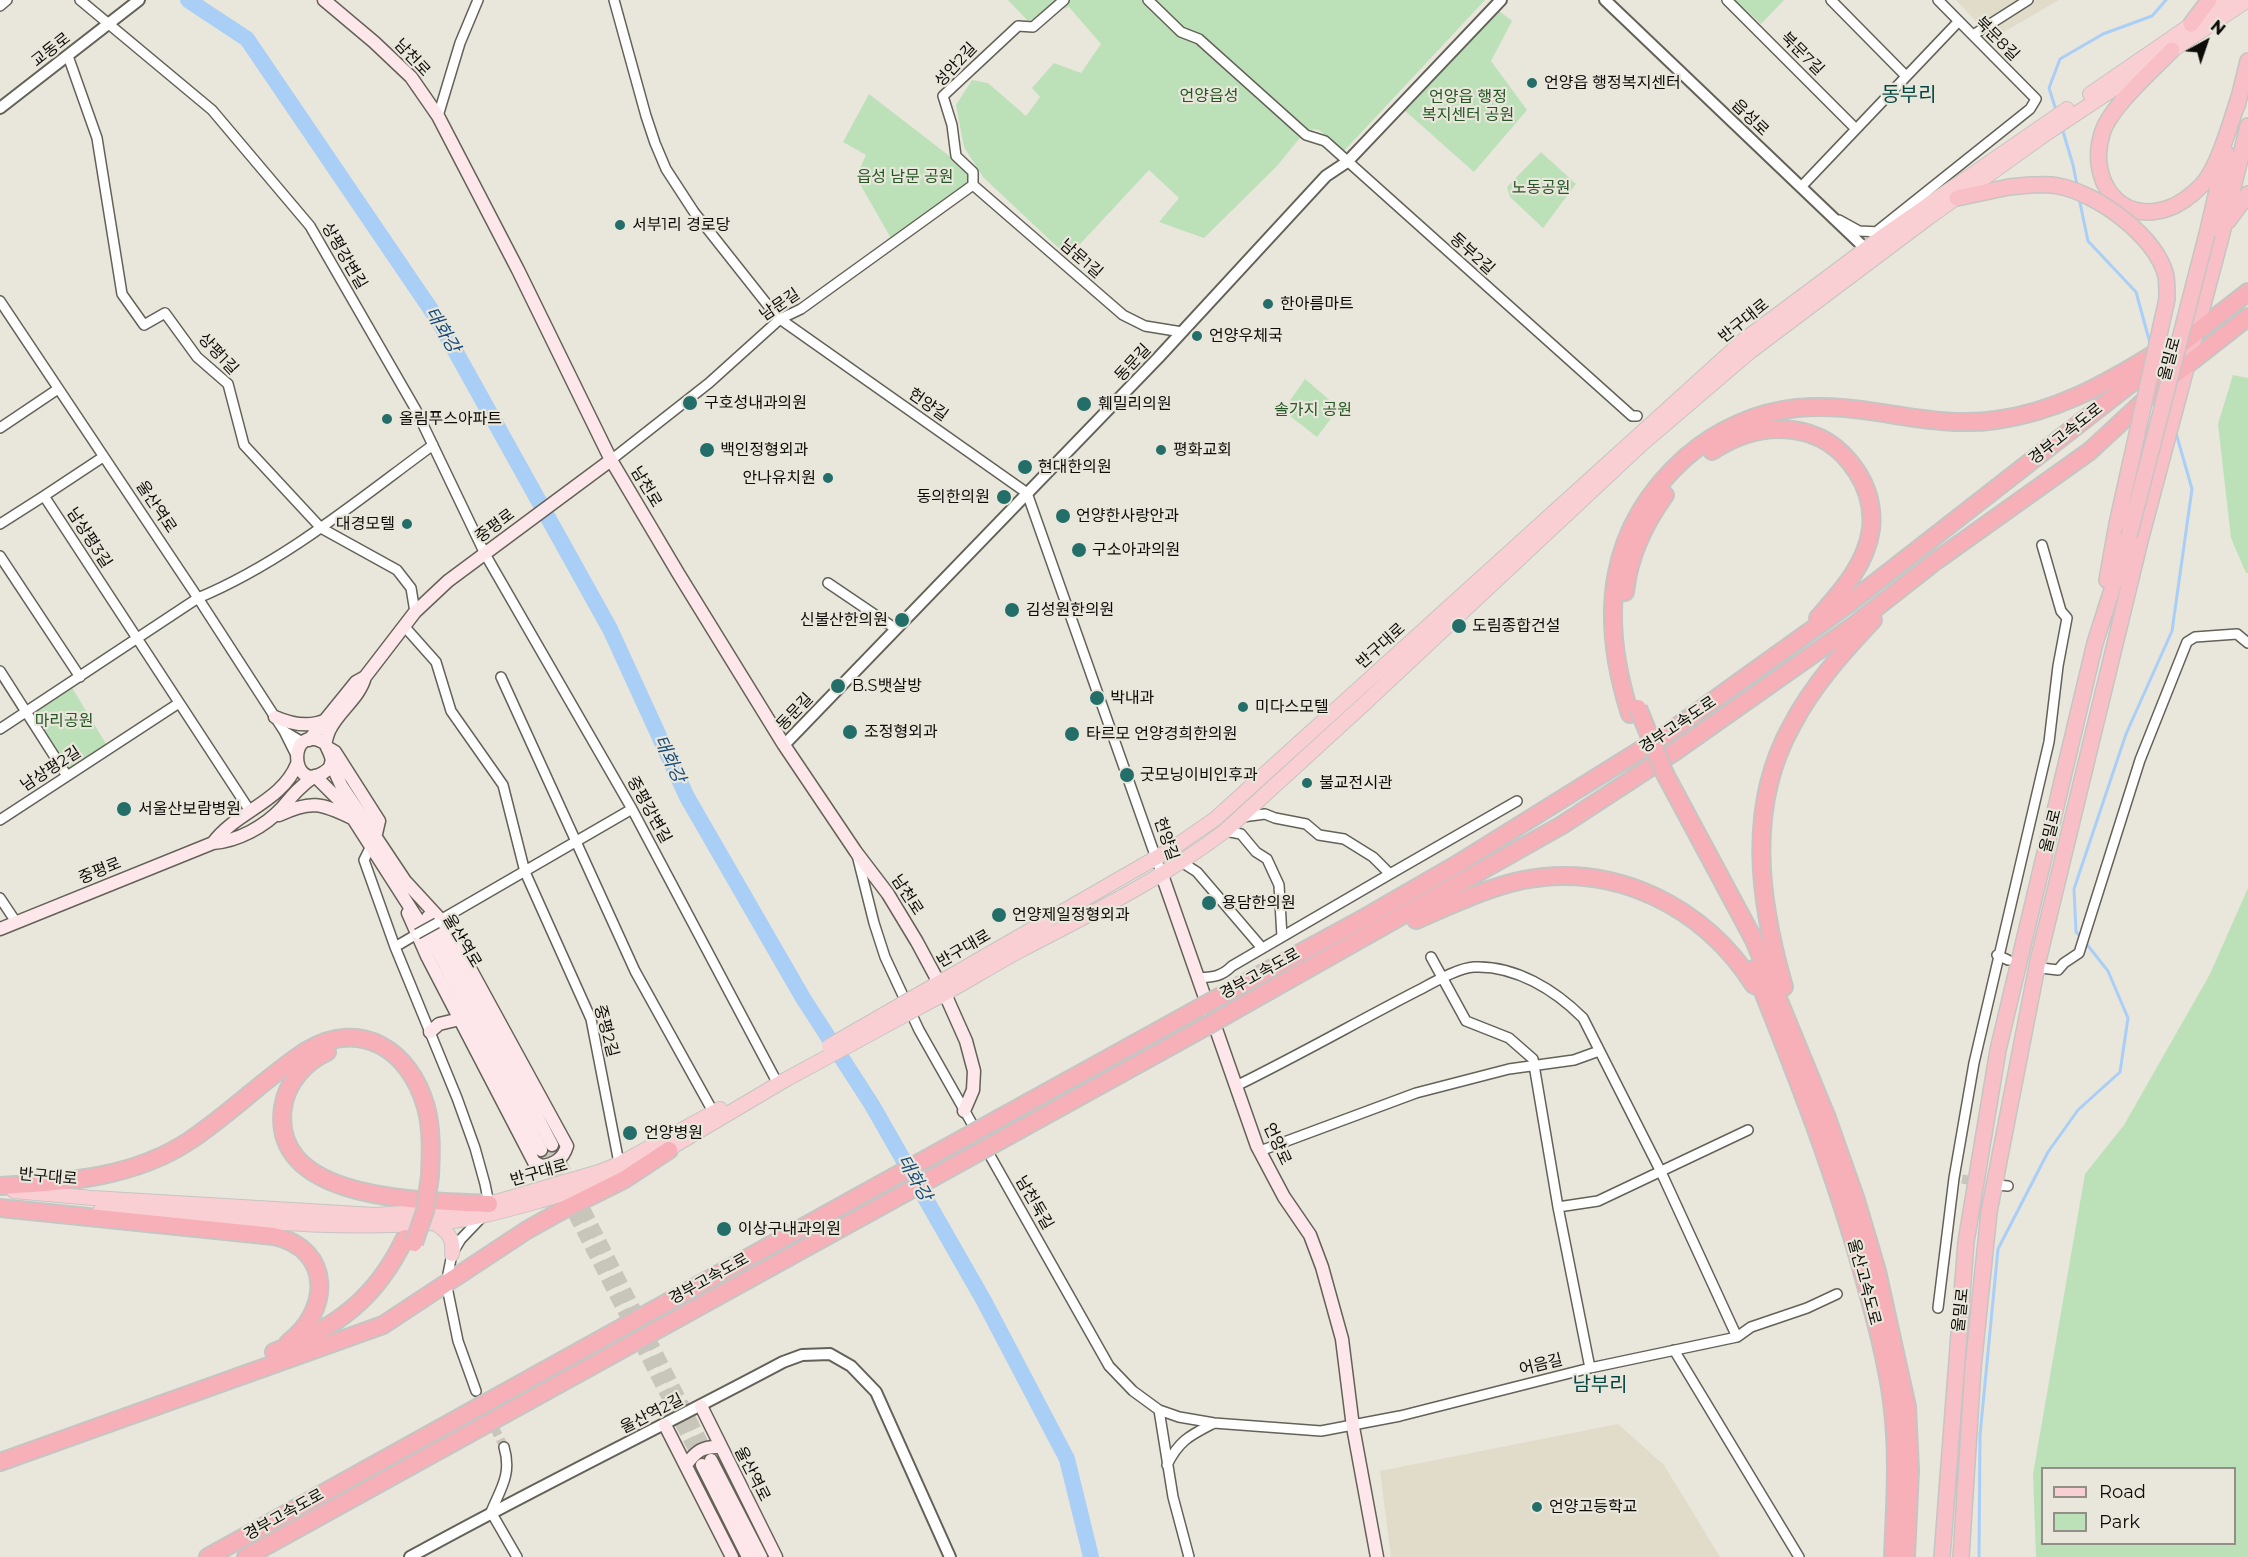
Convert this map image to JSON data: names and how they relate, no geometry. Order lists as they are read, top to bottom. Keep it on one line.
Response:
{"streets":{"highway":["울밀로","경부고속도로","울산고속도로"],"main road":["남천로","반구대로","울산역로","중평로","언양로"],"street":["북문8길","교동로","북문7길","성안2길","읍성로","동부2길","상평강변길","남문1길","남문길","상평1길","동문길","헌양길","남상평3길","남상평2길","중평강변길","중평2길","남천둑길","어음길","울산역2길"]},"crossings":[["교동로","상평강변길"],["교동로","상평1길"],["남천로","남문길"],["남천로","반구대로"],["남천로","동문길"],["남천로","중평로"],["남천로","남천둑길"],["성안2길","남문1길"],["성안2길","남문길"],["읍성로","반구대로"],["동부2길","동문길"],["상평강변길","중평로"],["상평강변길","중평강변길"],["남문1길","남문길"],["남문1길","동문길"],["남문길","헌양길"],["남문길","중평로"],["반구대로","헌양길"],["반구대로","중평강변길"],["반구대로","중평2길"],["반구대로","언양로"],["상평1길","중평로"],["동문길","헌양길"],["헌양길","언양로"],["울산역로","울산역2길"],["중평로","중평강변길"],["중평로","중평2길"],["남상평3길","남상평2길"],["언양로","어음길"]],"districts":["동부리","남부리"],"water":["태화강"],"parks":["언양읍성","언양읍 행정 복지센터 공원","읍성 남문 공원","노동공원","솔가지 공원","마리공원"],"places":["언양읍 행정복지센터","서부1리 경로당","한아름마트","언양우체국","구호성내과의원","훼밀리의원","올림푸스아파트","백인정형외과","평화교회","현대한의원","안나유치원","동의한의원","언양한사랑안과","대경모텔","구소아과의원","김성원한의원","신불산한의원","도림종합건설","B.S뱃살방","박내과","미다스모텔","조정형외과","타르모 언양경희한의원","굿모닝이비인후과","불교전시관","서울산보람병원","용담한의원","언양제일정형외과","언양병원","이상구내과의원","언양고등학교"],"legend":["Road","Park"],"north":"top right"}
